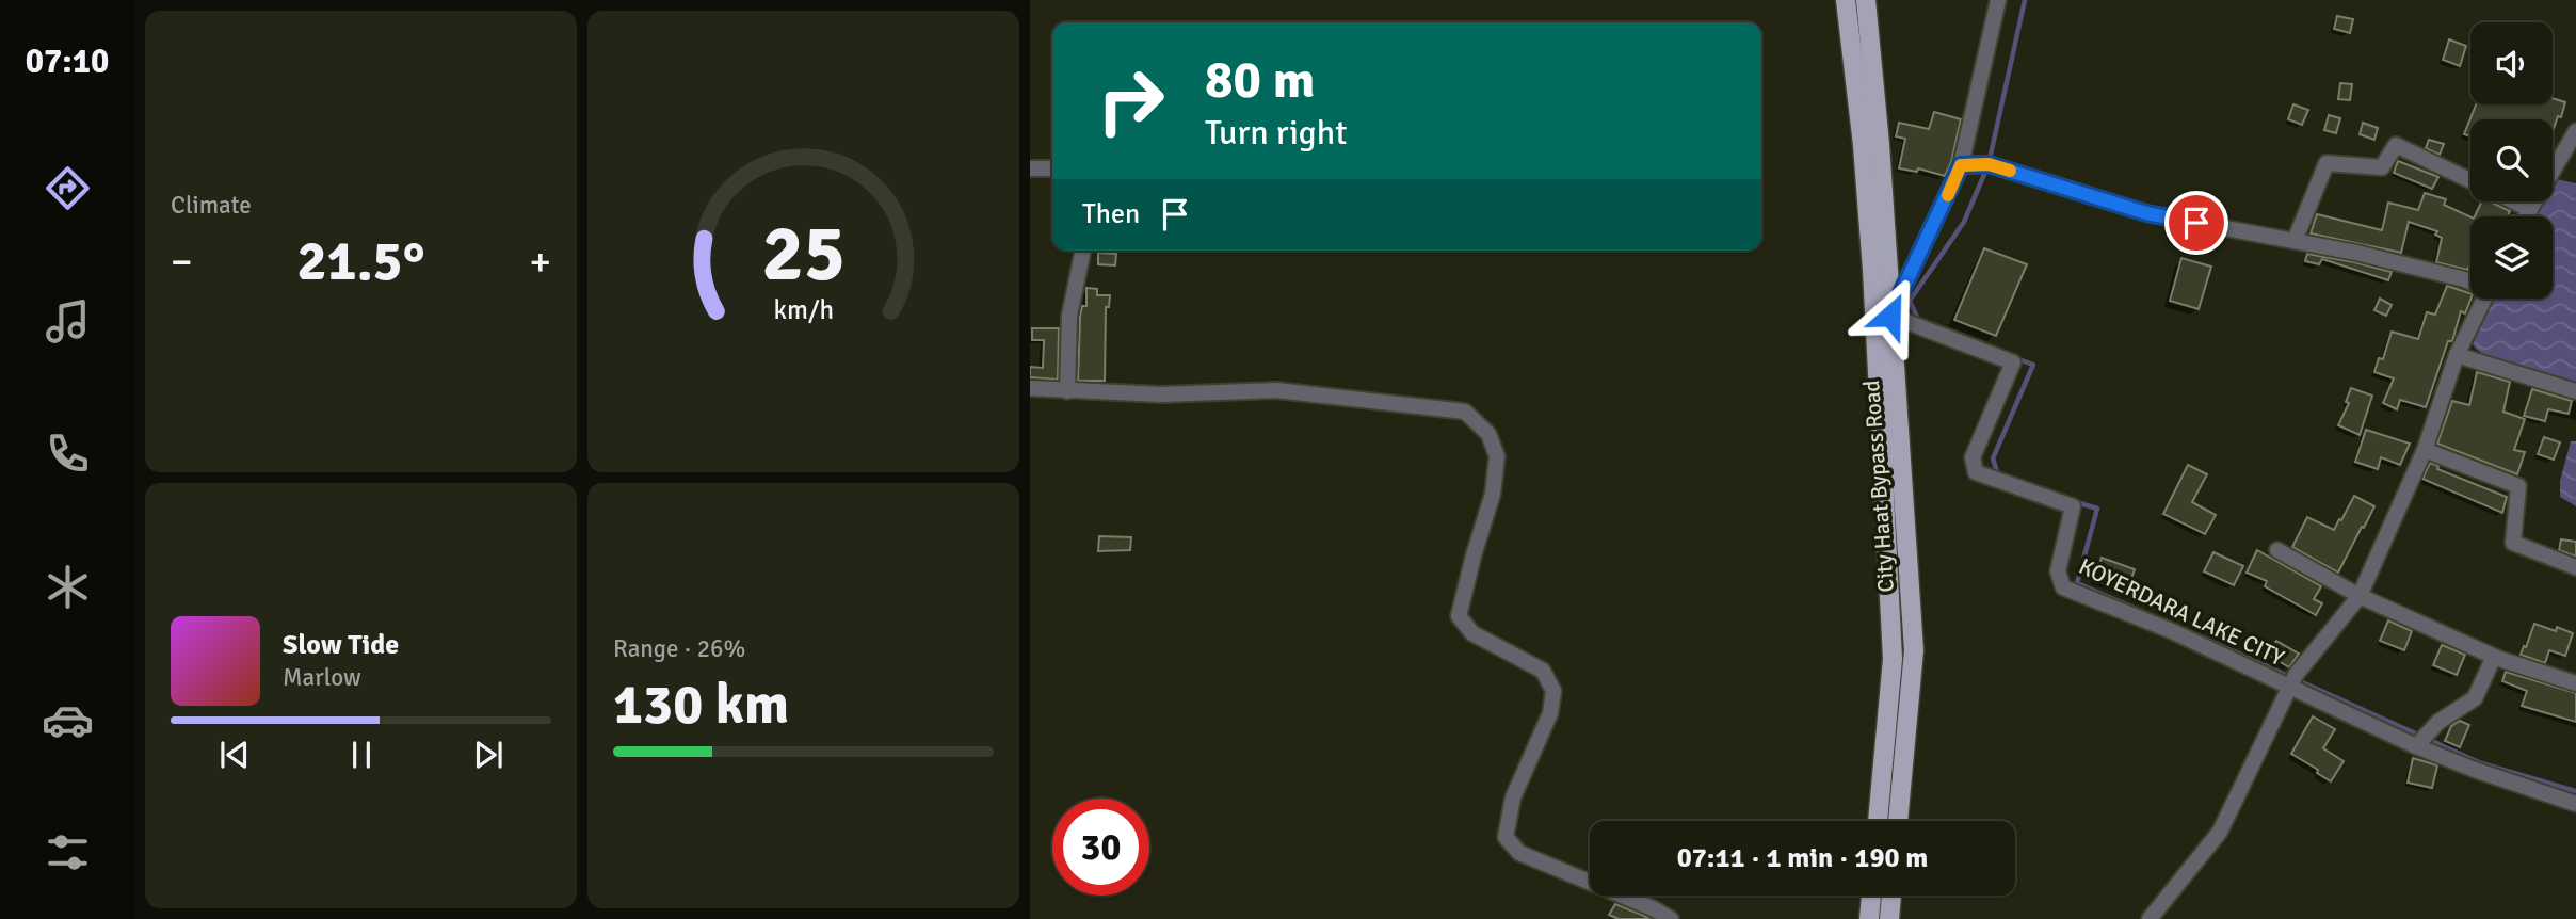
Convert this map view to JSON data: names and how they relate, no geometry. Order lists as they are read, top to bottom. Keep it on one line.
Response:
{"streets":{"main road":["City Haat Bypass Road"],"street":["KOYERDARA LAKE CITY"]},"crossings":[["City Haat Bypass Road","KOYERDARA LAKE CITY"]],"page":{"tabs":"07:10","tile":["Climate",["Range · 26%","130 km"]],"turn":["80 m","Turn right"],"then":"Then","heat":["−","21.5°","+"],"song":["Slow Tide","Marlow"],"limit":"30","trip":"07:11 · 1 min · 190 m","gauge":["25","km/h"]}}
